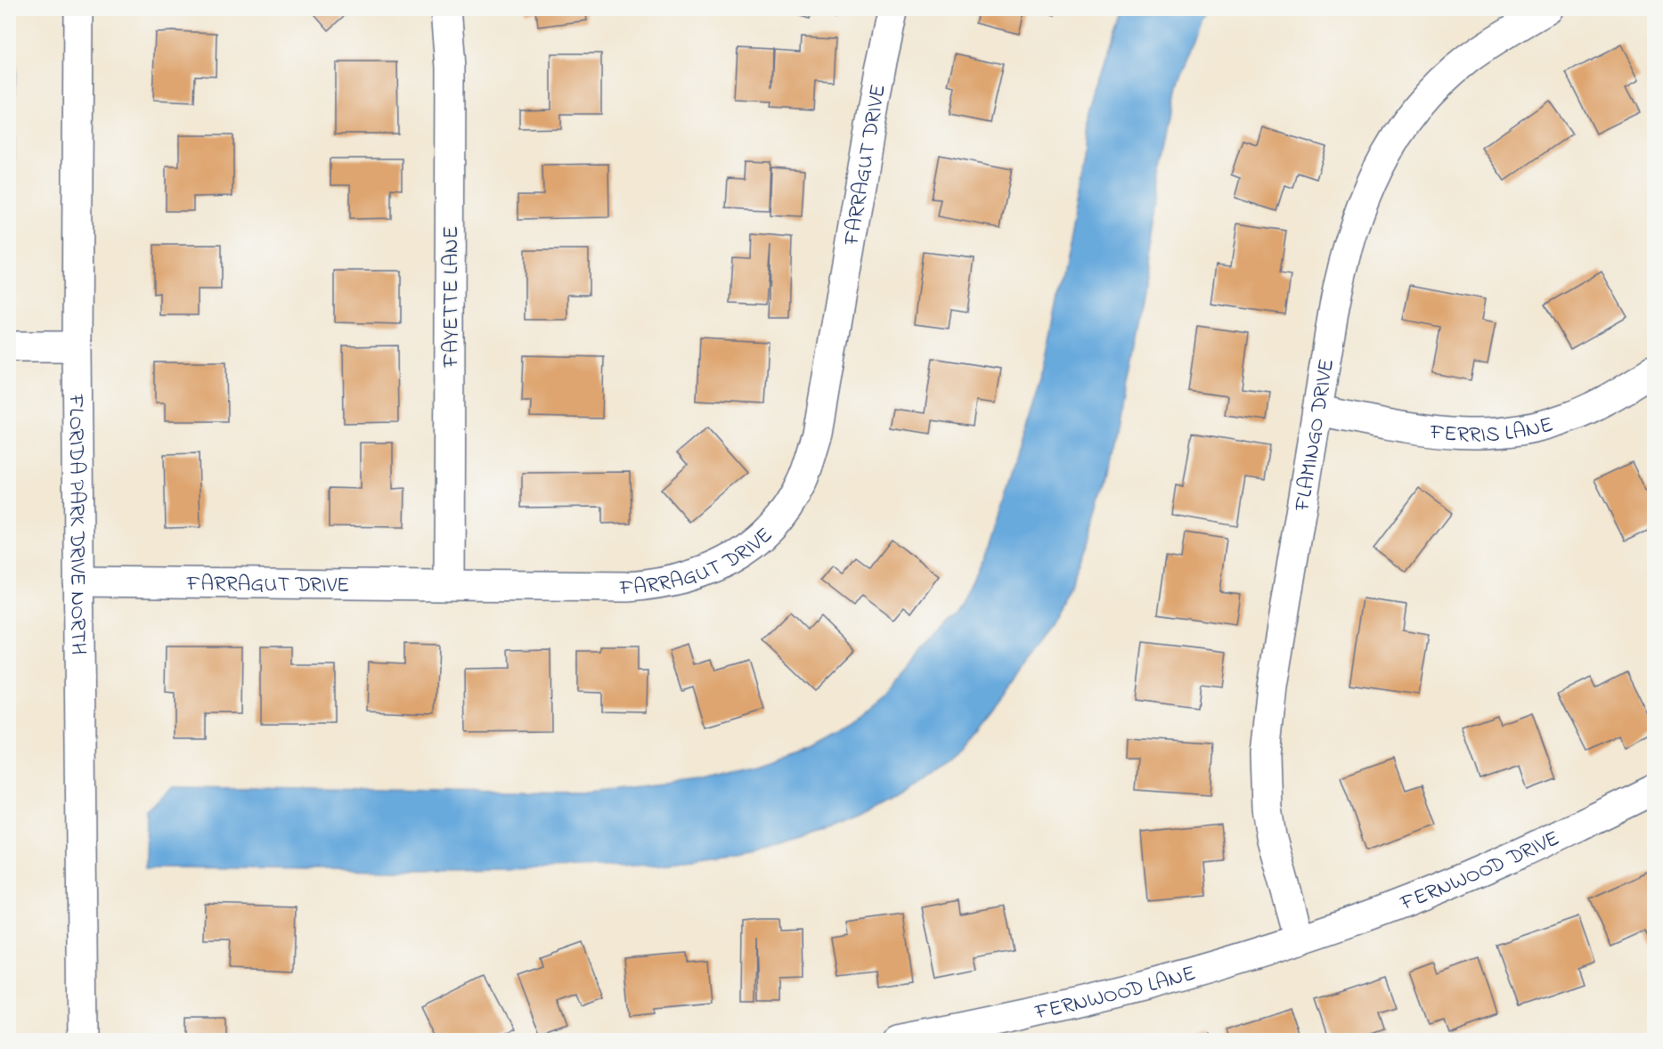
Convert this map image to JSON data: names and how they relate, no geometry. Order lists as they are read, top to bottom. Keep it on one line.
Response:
{"streets":{"street":["FARRAGUT DRIVE","FAYETTE LANE","FERRIS LANE","FLAMINGO DRIVE","FLORIDA PARK DRIVE NORTH","FERNWOOD DRIVE","FERNWOOD LANE"]},"crossings":[["FARRAGUT DRIVE","FAYETTE LANE"],["FARRAGUT DRIVE","FLORIDA PARK DRIVE NORTH"],["FERRIS LANE","FLAMINGO DRIVE"],["FLAMINGO DRIVE","FERNWOOD DRIVE"],["FLAMINGO DRIVE","FERNWOOD LANE"],["FERNWOOD DRIVE","FERNWOOD LANE"]]}
